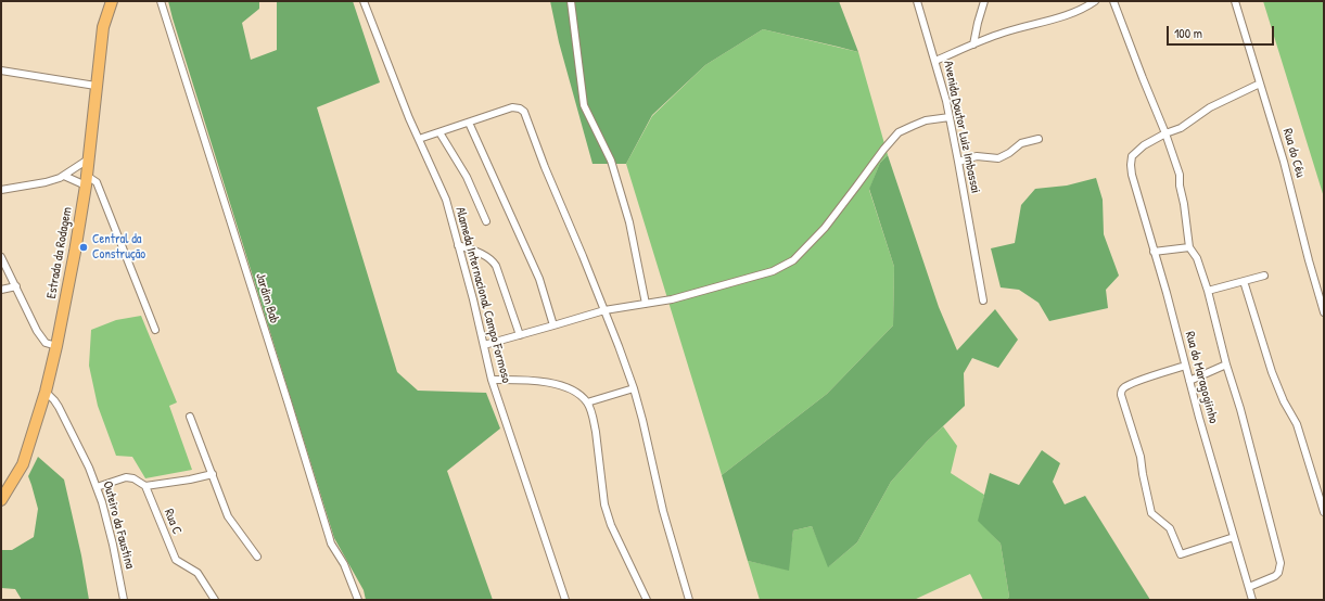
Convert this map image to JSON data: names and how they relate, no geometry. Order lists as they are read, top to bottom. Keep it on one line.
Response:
{"streets":{"main road":["Estrada da Rodagem"],"street":["Avenida Doutor Luiz Imbassai","Rua do Céu","Alameda Internacional Campo Formoso","Jardim Bab","Rua do Maragogiinho","Rua C","Outeiro da Faustina"]},"crossings":[["Estrada da Rodagem","Outeiro da Faustina"]],"places":["Central da Construção"],"scale_bar":"100 m"}
